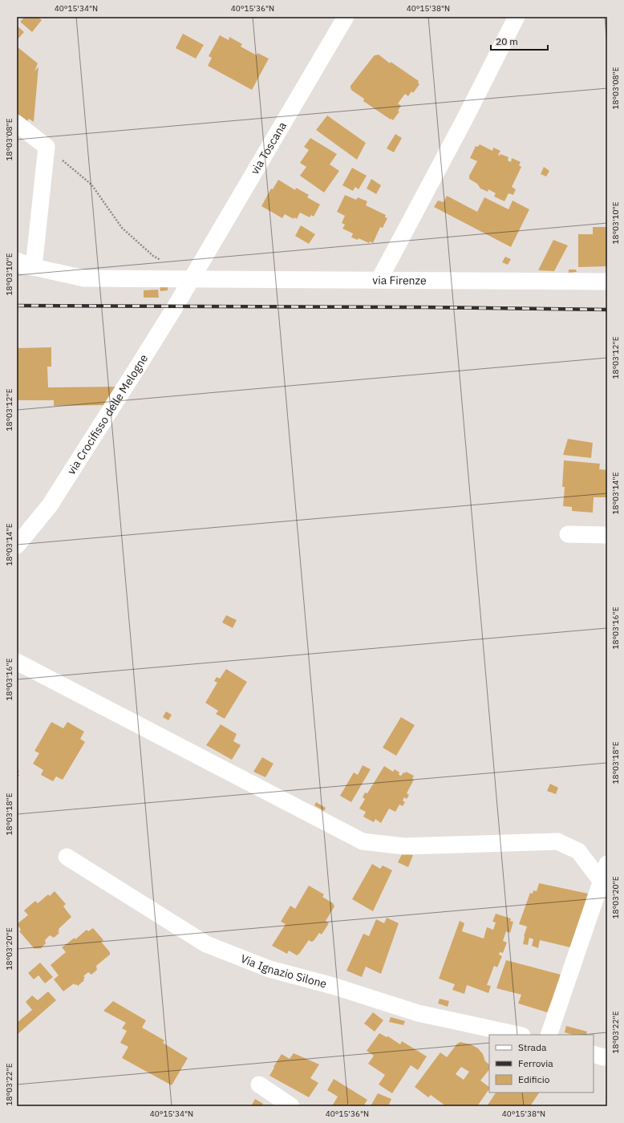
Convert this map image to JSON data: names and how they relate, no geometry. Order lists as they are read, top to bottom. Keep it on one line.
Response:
{"streets":{"street":["via Toscana","via Firenze","via Crocifisso delle Melogne","Via Ignazio Silone"]},"crossings":[["via Toscana","via Firenze"],["via Toscana","via Crocifisso delle Melogne"],["via Firenze","via Crocifisso delle Melogne"]],"legend":["Strada","Ferrovia","Edificio"],"scale_bar":"20 m","coordinates":["40°15'34\"N","40°15'36\"N","40°15'38\"N","18°03'08\"E","18°03'10\"E","18°03'12\"E","18°03'14\"E","18°03'16\"E","18°03'18\"E","18°03'20\"E","18°03'22\"E"]}
